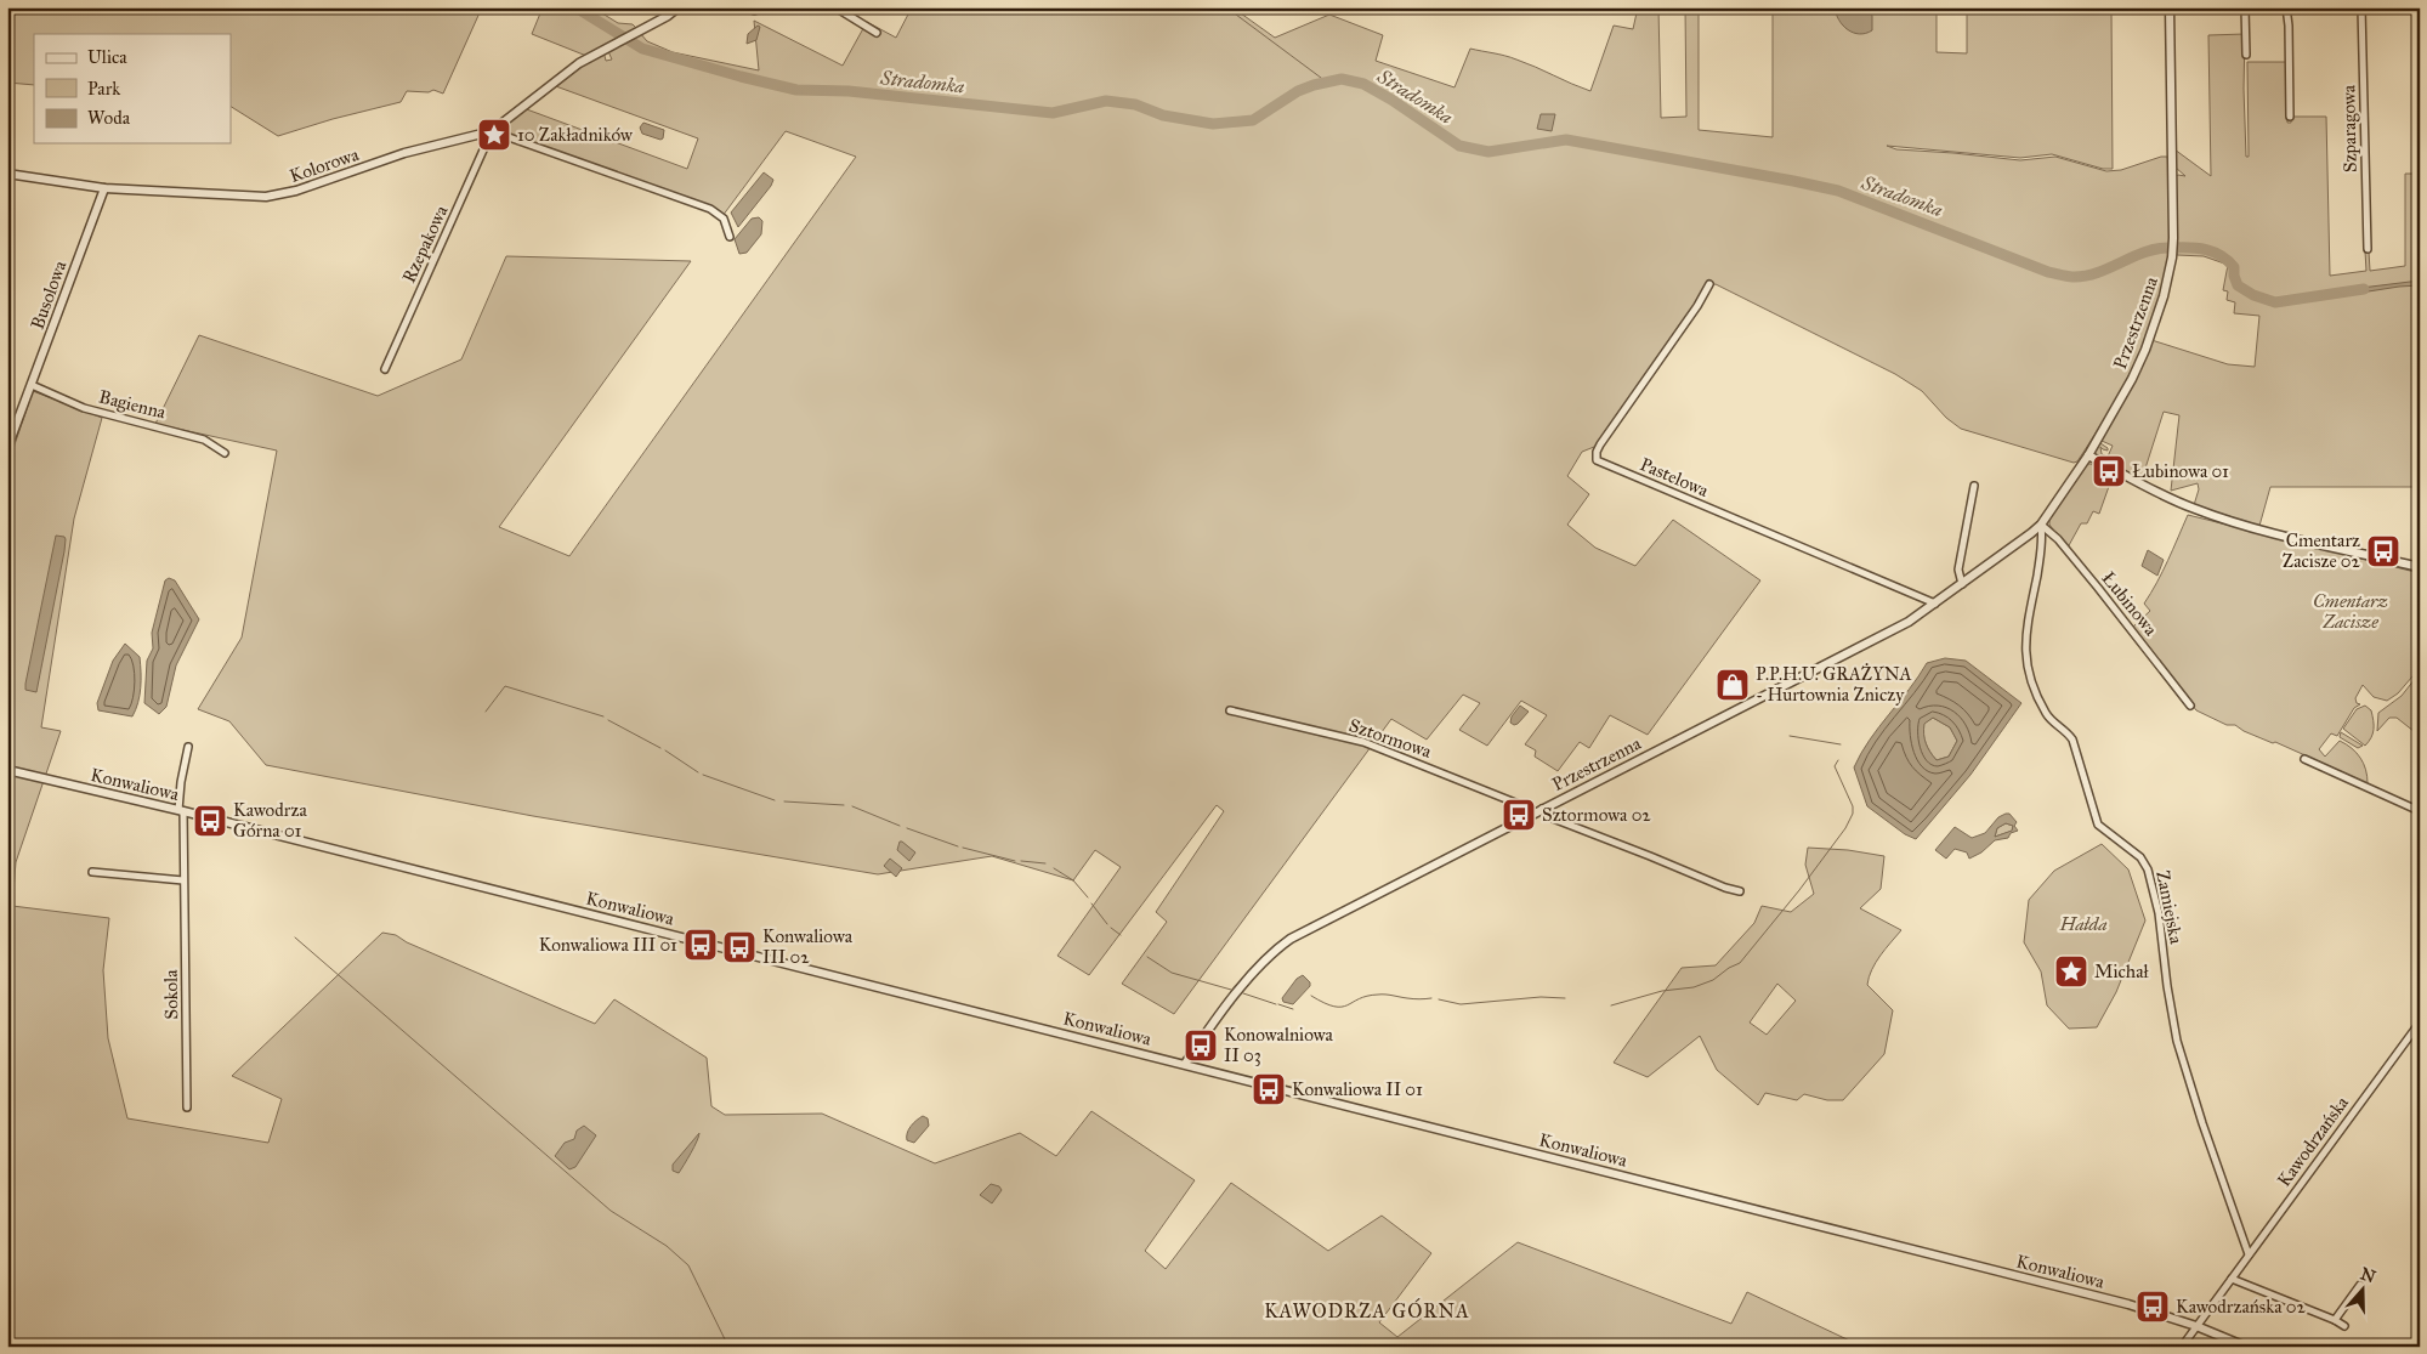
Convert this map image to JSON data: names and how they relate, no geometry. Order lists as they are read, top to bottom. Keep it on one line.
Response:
{"streets":{"street":["Szparagowa","Kolorowa","Rzepakowa","Busolowa","Przestrzenna","Bagienna","Pastelowa","Łubinowa","Sztormowa","Konwaliowa","Zamiejska","Sokola","Kawodrzańska"]},"crossings":[["Kolorowa","Rzepakowa"],["Kolorowa","Busolowa"],["Busolowa","Bagienna"],["Przestrzenna","Pastelowa"],["Przestrzenna","Łubinowa"],["Przestrzenna","Sztormowa"],["Przestrzenna","Konwaliowa"],["Przestrzenna","Zamiejska"],["Łubinowa","Zamiejska"],["Konwaliowa","Sokola"],["Konwaliowa","Kawodrzańska"],["Zamiejska","Kawodrzańska"]],"districts":["KAWODRZA GÓRNA"],"water":["Stradomka"],"parks":["Cmentarz Zacisze","Hałda"],"places":{"place":["10 Zakładników","Michał"],"bus stop":["Łubinowa 01","Cmentarz Zacisze 02","Sztormowa 02","Kawodrza Górna 01","Konwaliowa III 01","Konwaliowa III 02","Konowalniowa II 03","Konwaliowa II 01","Kawodrzańska 02"],"shop":["P.P.H.U. GRAŻYNA - Hurtownia Zniczy"]},"legend":["Ulica","Park","Woda"],"north":"top"}
